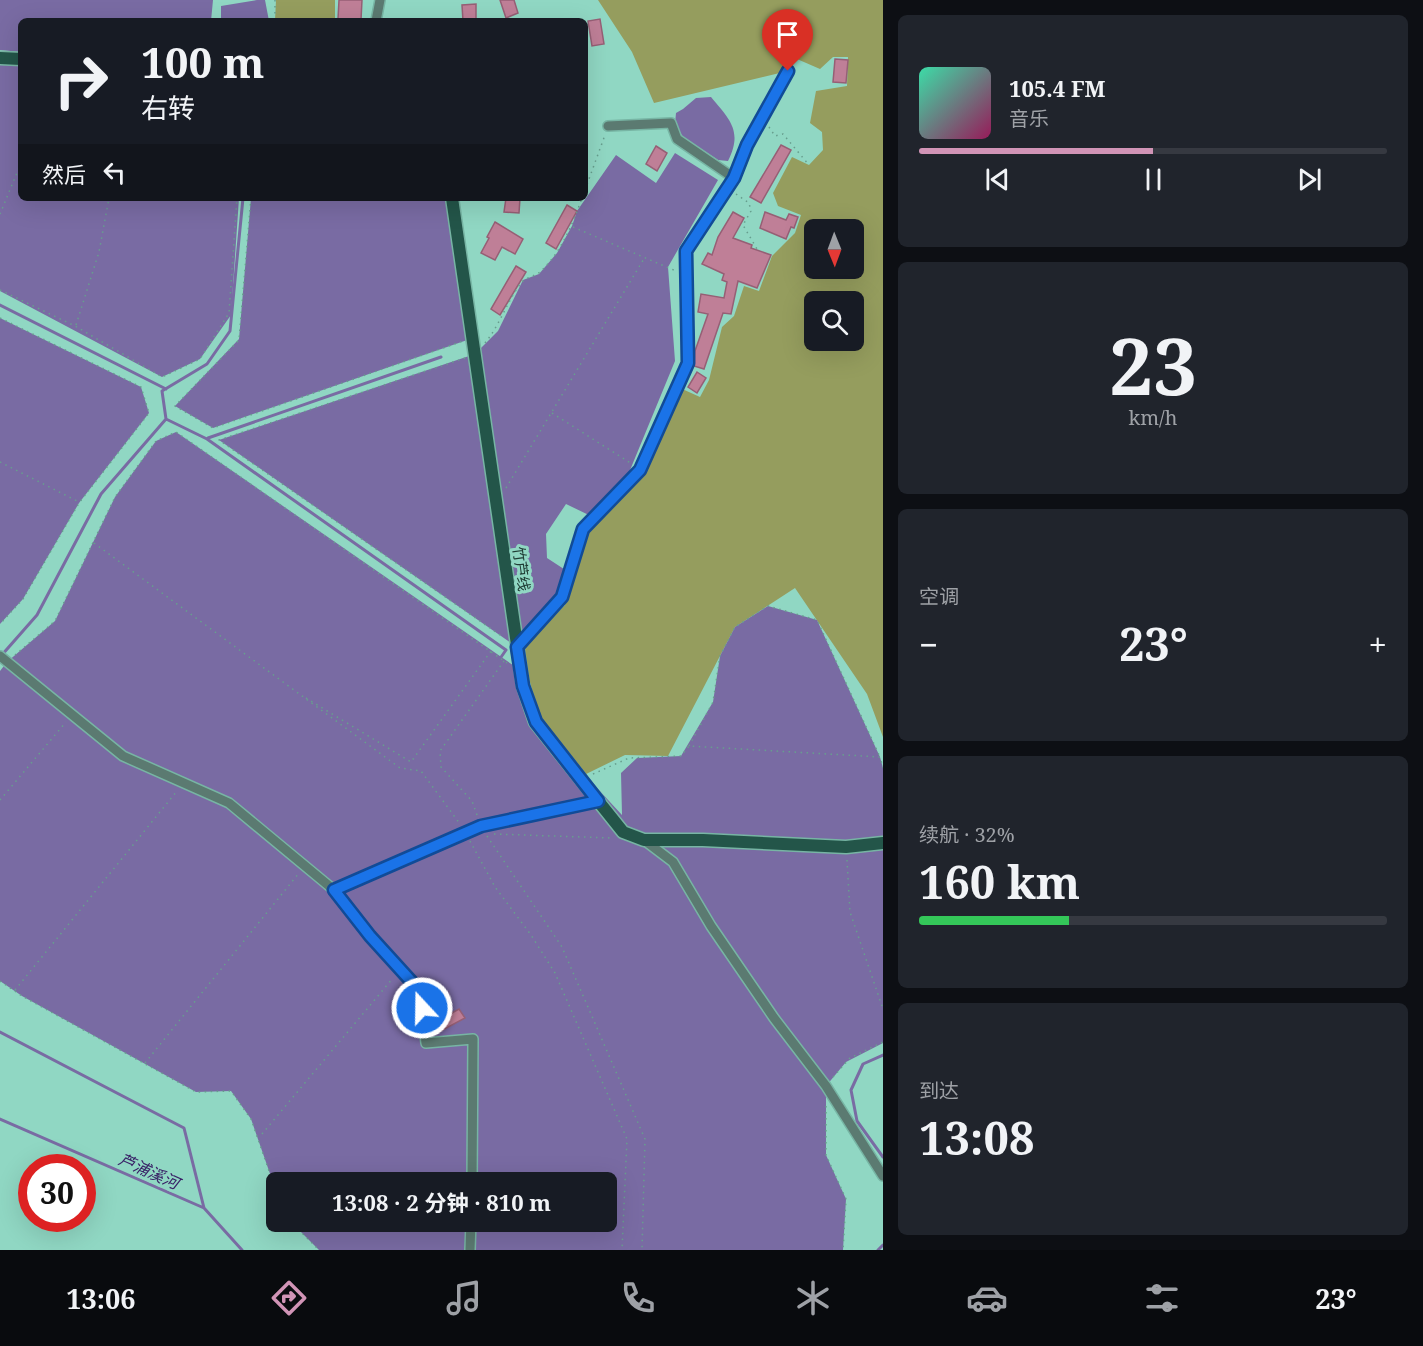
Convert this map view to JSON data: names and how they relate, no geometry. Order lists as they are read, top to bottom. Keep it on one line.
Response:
{"streets":{"street":["竹芦线"]},"water":["芦浦溪河"],"north":"bottom","page":{"turn":["100 m","右转"],"song":["105.4 FM","音乐"],"then":"然后","tile":[["23","km/h"],"空调",["续航 · 32%","160 km"],["到达","13:08"]],"heat":["−","23°","+"],"limit":"30","trip":"13:08 · 2 分钟 · 810 m","tabs":["13:06","23°"]}}
